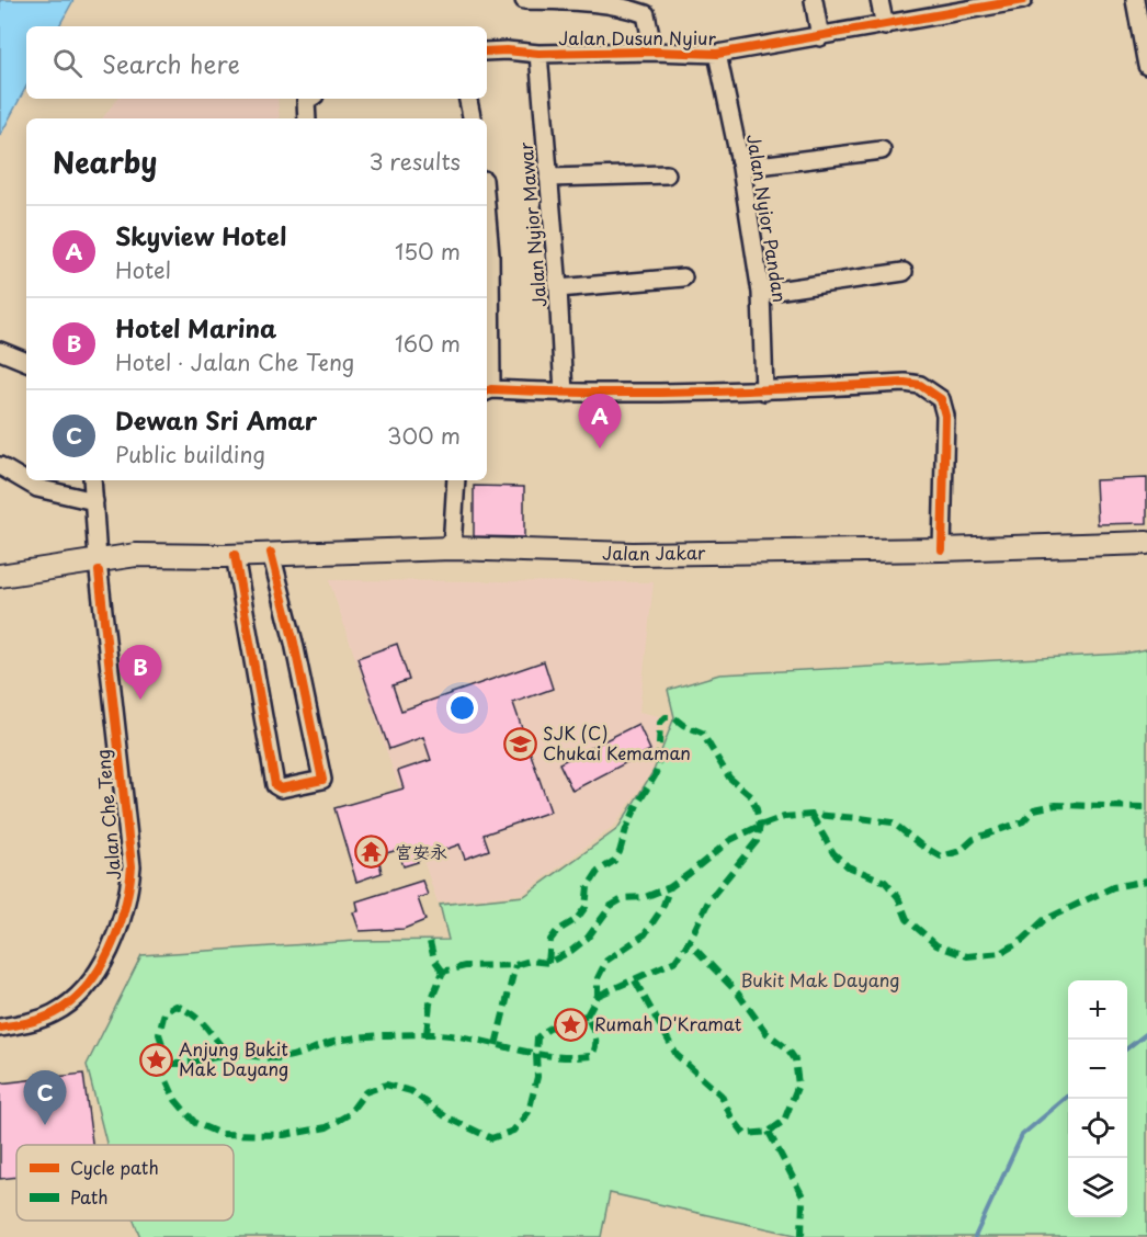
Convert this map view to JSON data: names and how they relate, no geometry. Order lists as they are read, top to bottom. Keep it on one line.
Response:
{"streets":{"main road":["Jalan Jakar"],"street":["Jalan Dusun Nyiur","Jalan Nyior Pandan","Jalan Nyior Mawar","Jalan Che Teng"]},"crossings":[["Jalan Dusun Nyiur","Jalan Nyior Pandan"],["Jalan Dusun Nyiur","Jalan Nyior Mawar"],["Jalan Jakar","Jalan Che Teng"]],"parks":["Bukit Mak Dayang"],"places":{"school or university":["SJK (C) Chukai Kemaman"],"temple":["宮安永"],"place":["Rumah D'Kramat","Anjung Bukit Mak Dayang"]},"legend":["Cycle path","Path"],"page":{"search":"Search here","heading":["Nearby","3 results"],"list":[{"mark":"A","name":"Skyview Hotel","note":"Hotel","value":"150 m"},{"mark":"B","name":"Hotel Marina","note":"Hotel · Jalan Che Teng","value":"160 m"},{"mark":"C","name":"Dewan Sri Amar","note":"Public building","value":"300 m"}],"pins":["A","B","C"],"map_buttons":["+","−"]}}
